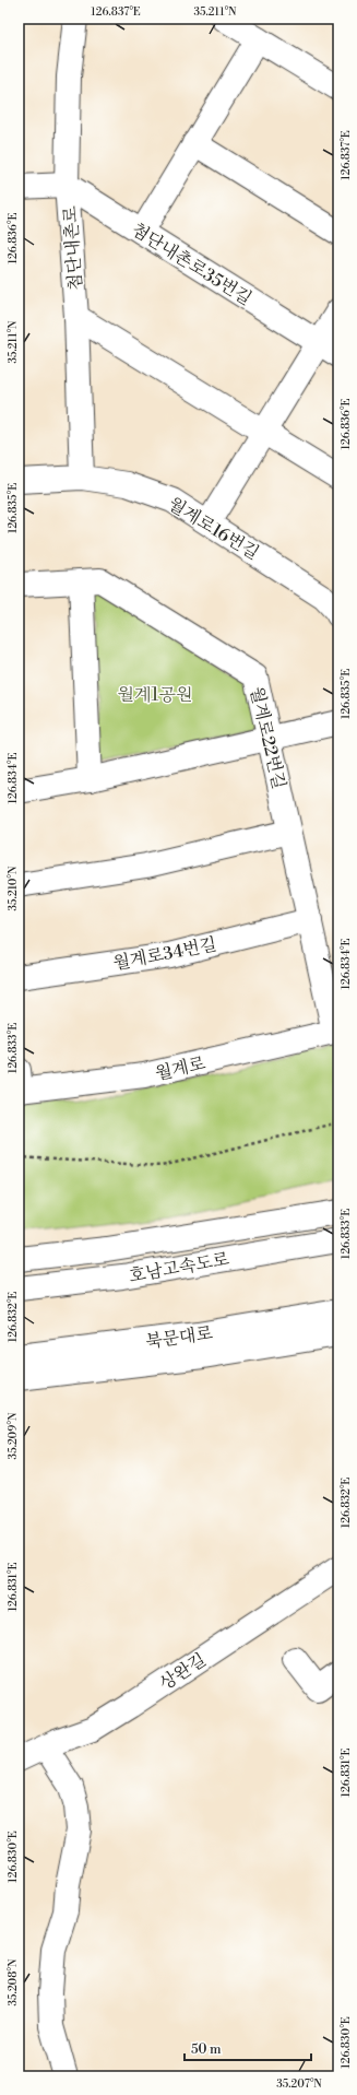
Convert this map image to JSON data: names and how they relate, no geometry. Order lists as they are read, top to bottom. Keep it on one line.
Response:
{"streets":{"main road":["첨단내촌로","첨단내촌로35번길","월계로16번길","월계로22번길","월계로34번길","월계로","호남고속도로","북문대로","상완길"]},"crossings":[["첨단내촌로","첨단내촌로35번길"],["첨단내촌로","월계로16번길"],["월계로22번길","월계로34번길"],["월계로22번길","월계로"]],"parks":["월계1공원"],"scale_bar":"50 m","coordinates":["126.837°E","35.211°N","126.836°E","126.835°E","126.834°E","35.210°N","126.833°E","126.832°E","35.209°N","126.831°E","126.830°E","35.208°N","35.207°N"]}
